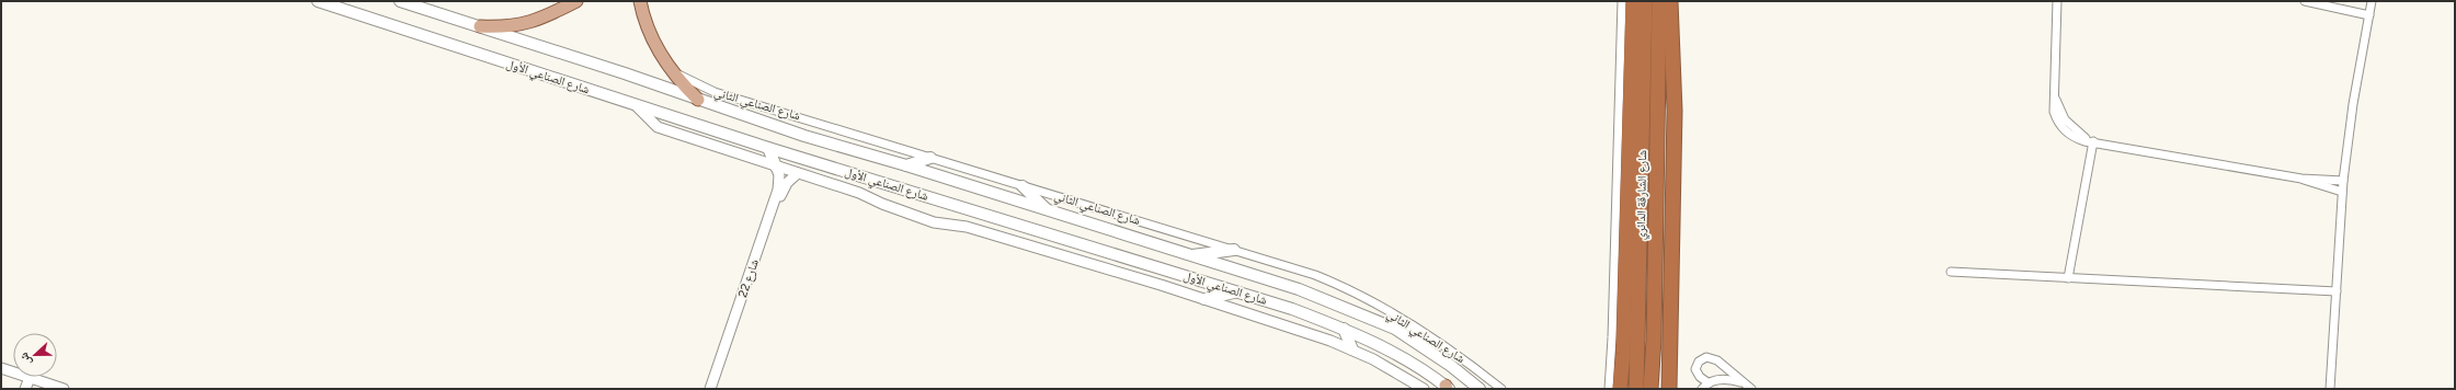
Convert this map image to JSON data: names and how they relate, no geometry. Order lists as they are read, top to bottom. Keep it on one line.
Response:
{"streets":{"highway":["شارع الشارقة الدائري"],"main road":["شارع الصناعي الأول"],"street":["شارع الصناعي الثاني","شارع 22"]},"north":"left"}
